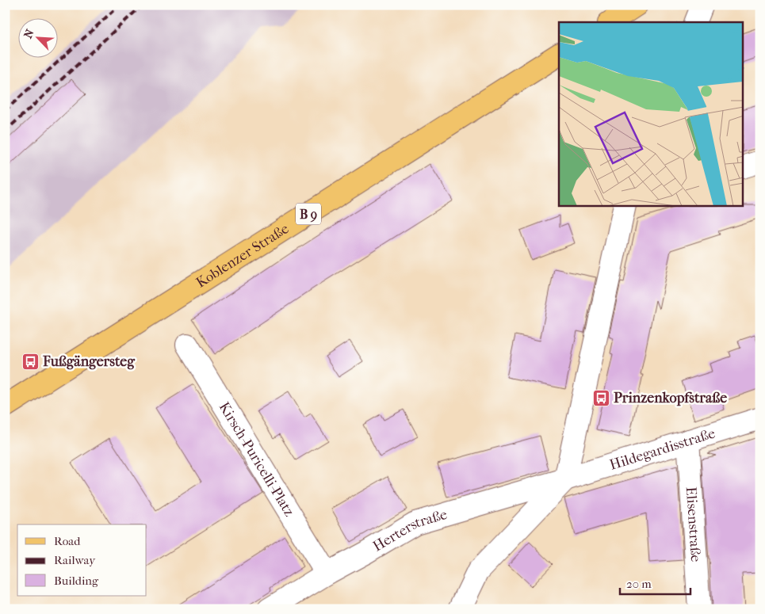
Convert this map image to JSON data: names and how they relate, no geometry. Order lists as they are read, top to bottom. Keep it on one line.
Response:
{"streets":{"main road":["B 9","Koblenzer Straße"],"street":["Hildegardisstraße","Kirsch-Puricelli-Platz","Elisenstraße","Herterstraße"]},"crossings":[["Hildegardisstraße","Elisenstraße"],["Hildegardisstraße","Herterstraße"],["Kirsch-Puricelli-Platz","Herterstraße"]],"places":{"bus stop":["Fußgängersteg","Prinzenkopfstraße"]},"legend":["Road","Railway","Building"],"scale_bar":"20 m","north":"top left"}
